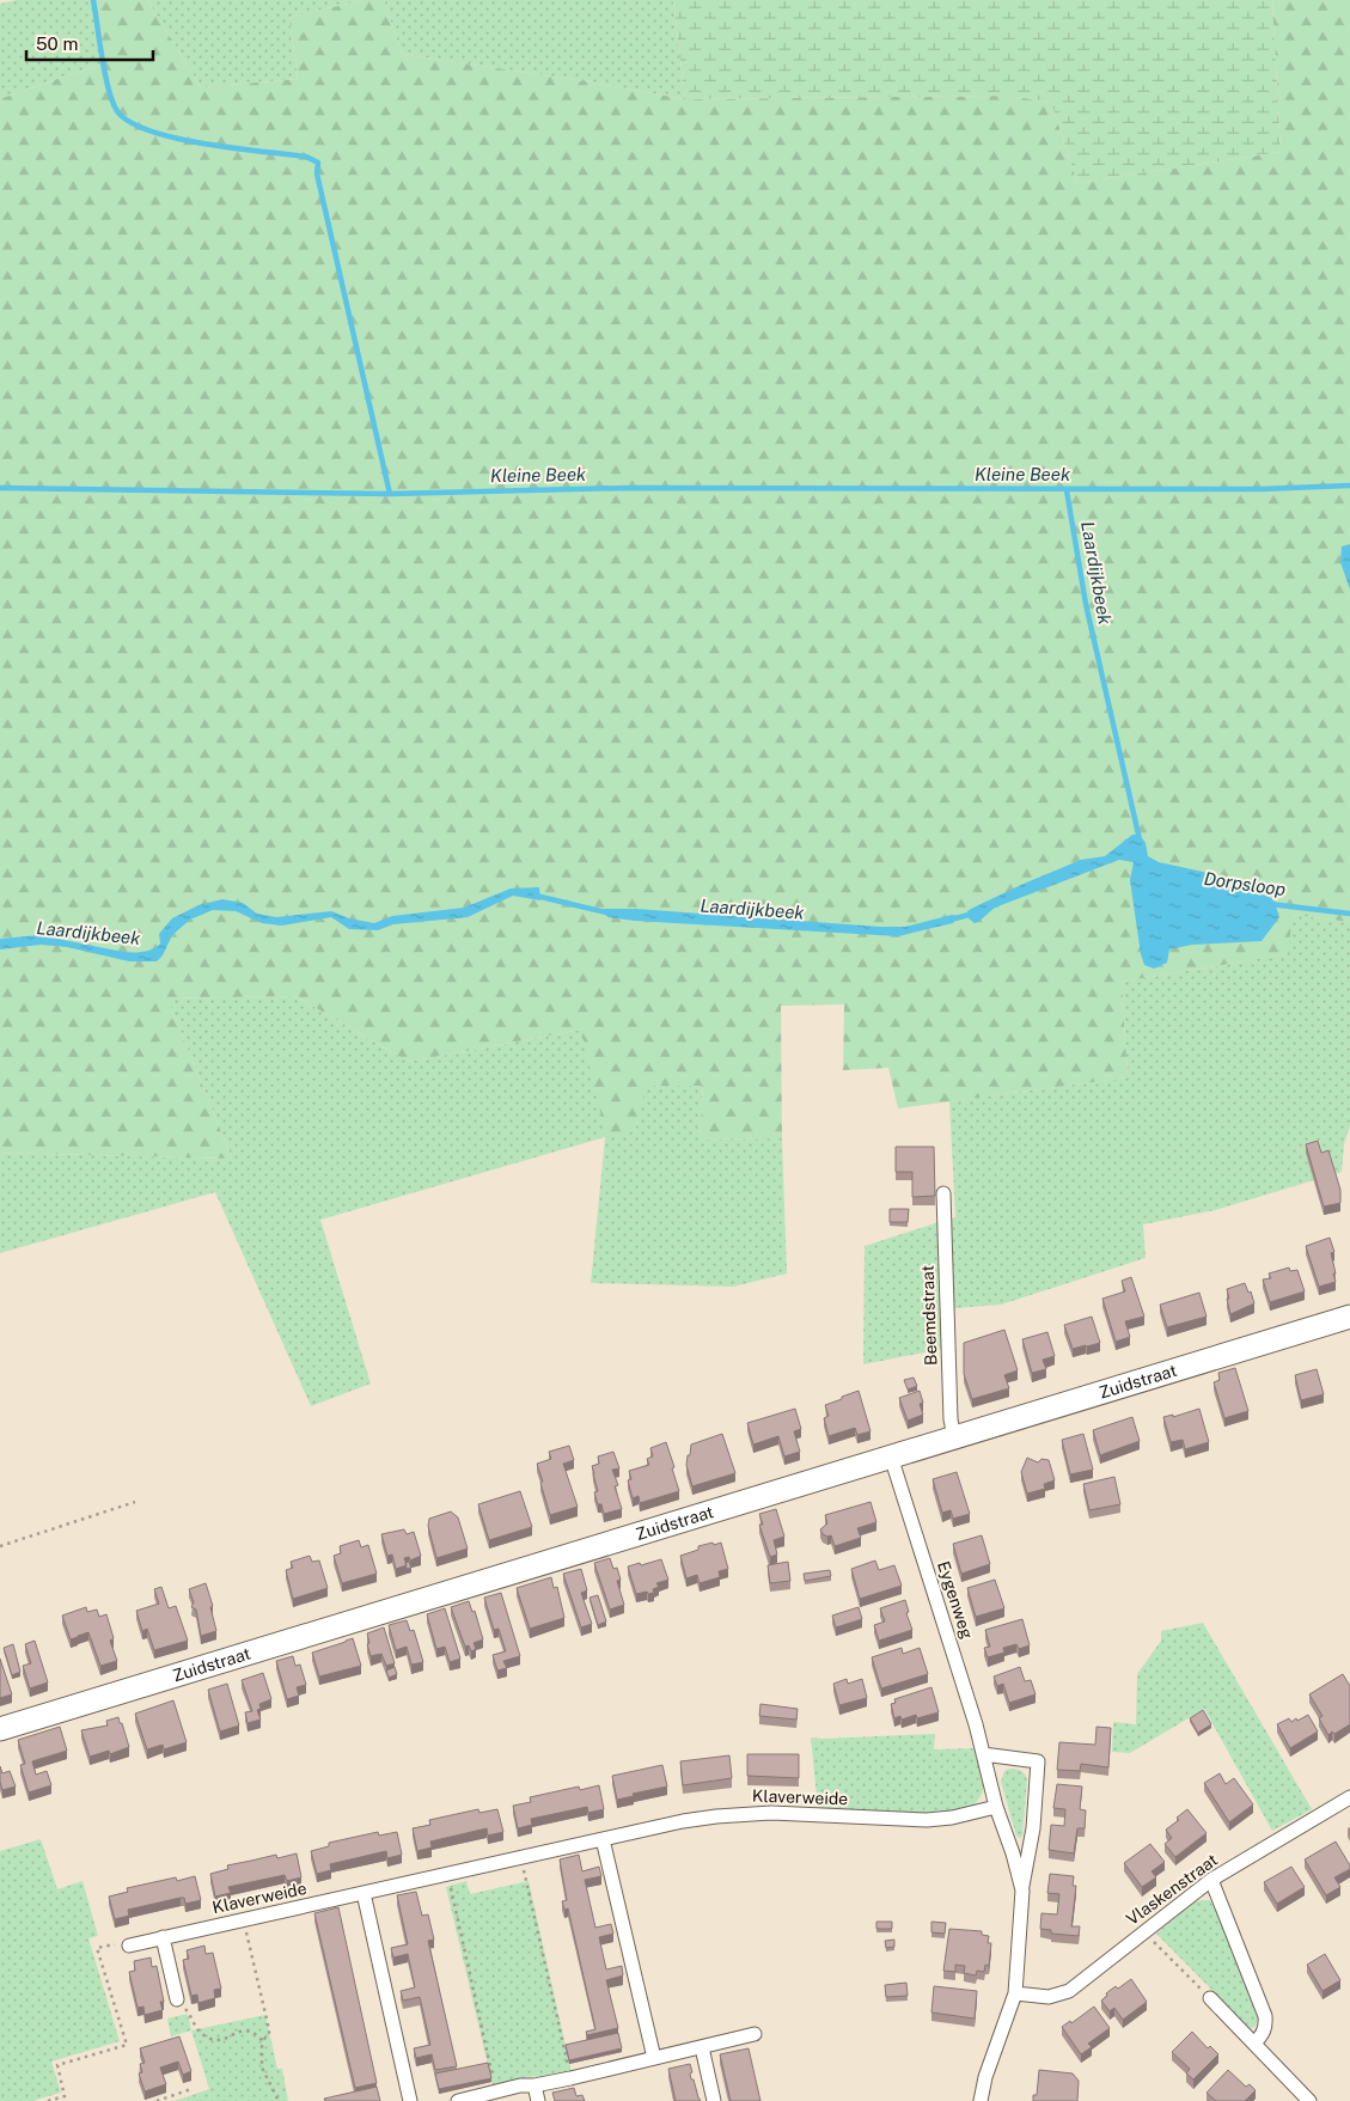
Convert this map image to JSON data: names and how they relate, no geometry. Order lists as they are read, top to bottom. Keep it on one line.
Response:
{"streets":{"main road":["Zuidstraat"],"street":["Beemdstraat","Eygenweg","Klaverweide","Vlaskenstraat"]},"crossings":[["Beemdstraat","Zuidstraat"],["Zuidstraat","Eygenweg"],["Eygenweg","Klaverweide"],["Eygenweg","Vlaskenstraat"]],"water":["Kleine Beek","Laardijkbeek","Dorpsloop"],"scale_bar":"50 m"}
